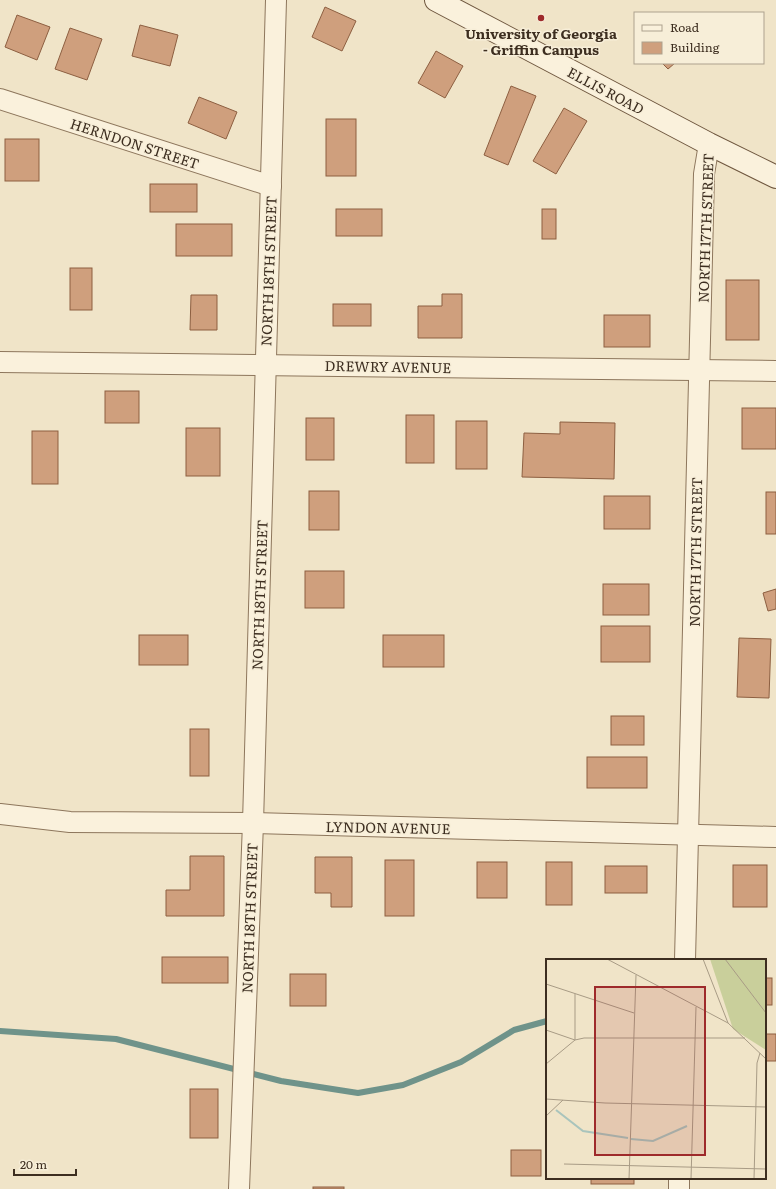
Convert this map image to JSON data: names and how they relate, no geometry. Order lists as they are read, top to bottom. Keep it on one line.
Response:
{"streets":{"street":["ELLIS ROAD","HERNDON STREET","NORTH 17TH STREET","NORTH 18TH STREET","DREWRY AVENUE","LYNDON AVENUE"]},"crossings":[["ELLIS ROAD","NORTH 17TH STREET"],["HERNDON STREET","NORTH 18TH STREET"],["NORTH 17TH STREET","DREWRY AVENUE"],["NORTH 17TH STREET","LYNDON AVENUE"],["NORTH 18TH STREET","DREWRY AVENUE"],["NORTH 18TH STREET","LYNDON AVENUE"]],"places":["University of Georgia - Griffin Campus"],"legend":["Road","Building"],"scale_bar":"20 m"}
